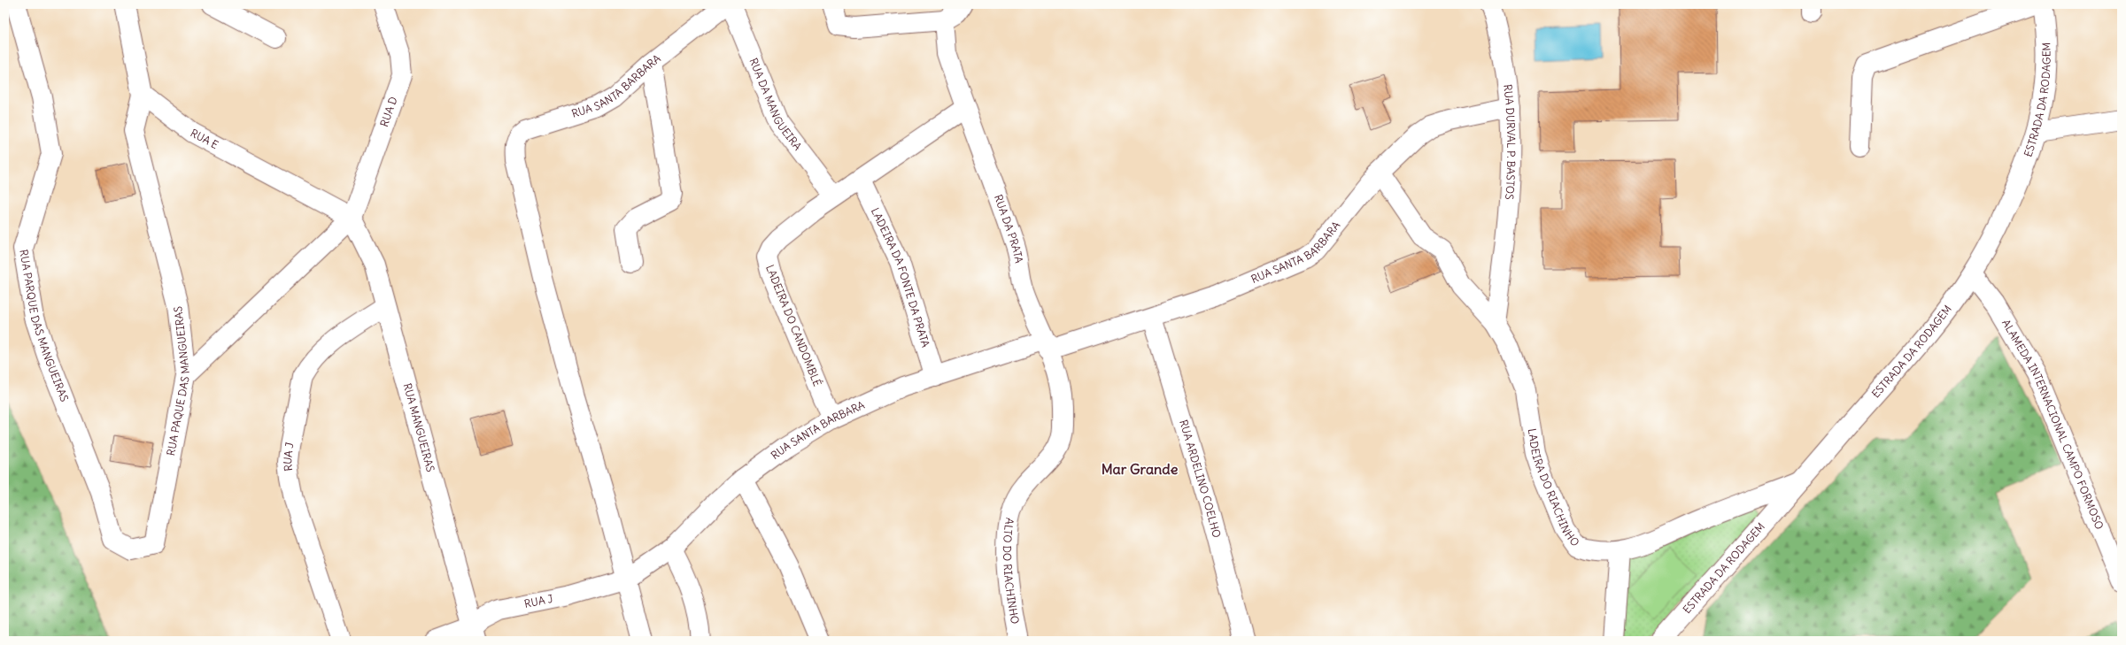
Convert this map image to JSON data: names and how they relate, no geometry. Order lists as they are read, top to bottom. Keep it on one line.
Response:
{"streets":{"street":["RUA SANTA BARBARA","ESTRADA DA RODAGEM","RUA DA MANGUEIRA","RUA D","RUA E","RUA DURVAL P. BASTOS","RUA DA PRATA","LADEIRA DA FONTE DA PRATA","RUA PARQUE DAS MANGUEIRAS","LADEIRA DO CANDOMBLÉ","RUA PAQUE DAS MANGUEIRAS","ALAMEDA INTERNACIONAL CAMPO FORMOSO","RUA MANGUEIRAS","RUA J","RUA ARDELINO COELHO","LADEIRA DO RIACHINHO","ALTO DO RIACHINHO"]},"crossings":[["RUA SANTA BARBARA","RUA DURVAL P. BASTOS"],["RUA SANTA BARBARA","RUA DA PRATA"],["RUA SANTA BARBARA","LADEIRA DA FONTE DA PRATA"],["RUA SANTA BARBARA","LADEIRA DO CANDOMBLÉ"],["RUA SANTA BARBARA","RUA J"],["RUA SANTA BARBARA","RUA ARDELINO COELHO"],["RUA SANTA BARBARA","LADEIRA DO RIACHINHO"],["RUA SANTA BARBARA","ALTO DO RIACHINHO"],["ESTRADA DA RODAGEM","ALAMEDA INTERNACIONAL CAMPO FORMOSO"],["ESTRADA DA RODAGEM","LADEIRA DO RIACHINHO"],["RUA DA MANGUEIRA","LADEIRA DO CANDOMBLÉ"],["RUA D","RUA E"],["RUA D","RUA MANGUEIRAS"],["RUA E","RUA PAQUE DAS MANGUEIRAS"],["RUA E","RUA MANGUEIRAS"],["RUA DURVAL P. BASTOS","LADEIRA DO RIACHINHO"],["RUA DA PRATA","ALTO DO RIACHINHO"],["RUA PARQUE DAS MANGUEIRAS","RUA PAQUE DAS MANGUEIRAS"],["RUA MANGUEIRAS","RUA J"]],"districts":["Mar Grande"]}
